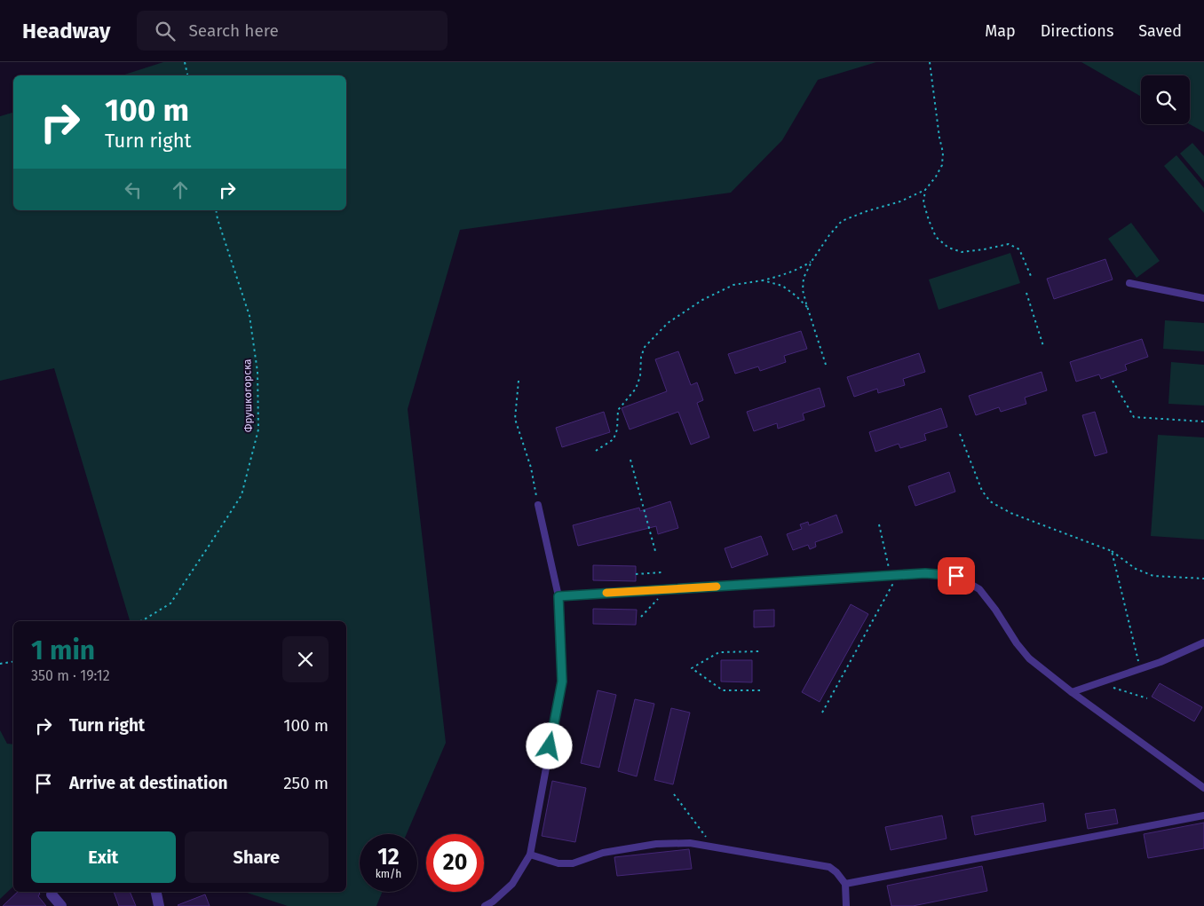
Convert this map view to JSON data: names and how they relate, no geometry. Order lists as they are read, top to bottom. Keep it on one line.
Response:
{"streets":{"path":["Фрушкогорска"]},"page":{"header":"Headway","search":"Search here","nav":["Map","Directions","Saved"],"turn":["100 m","Turn right"],"heading":["1 min","350 m · 19:12"],"list":[{"name":"Turn right","value":"100 m"},{"name":"Arrive at destination","value":"250 m"}],"buttons":["Exit","Share"],"speed":"12 km/h","limit":"20"}}
